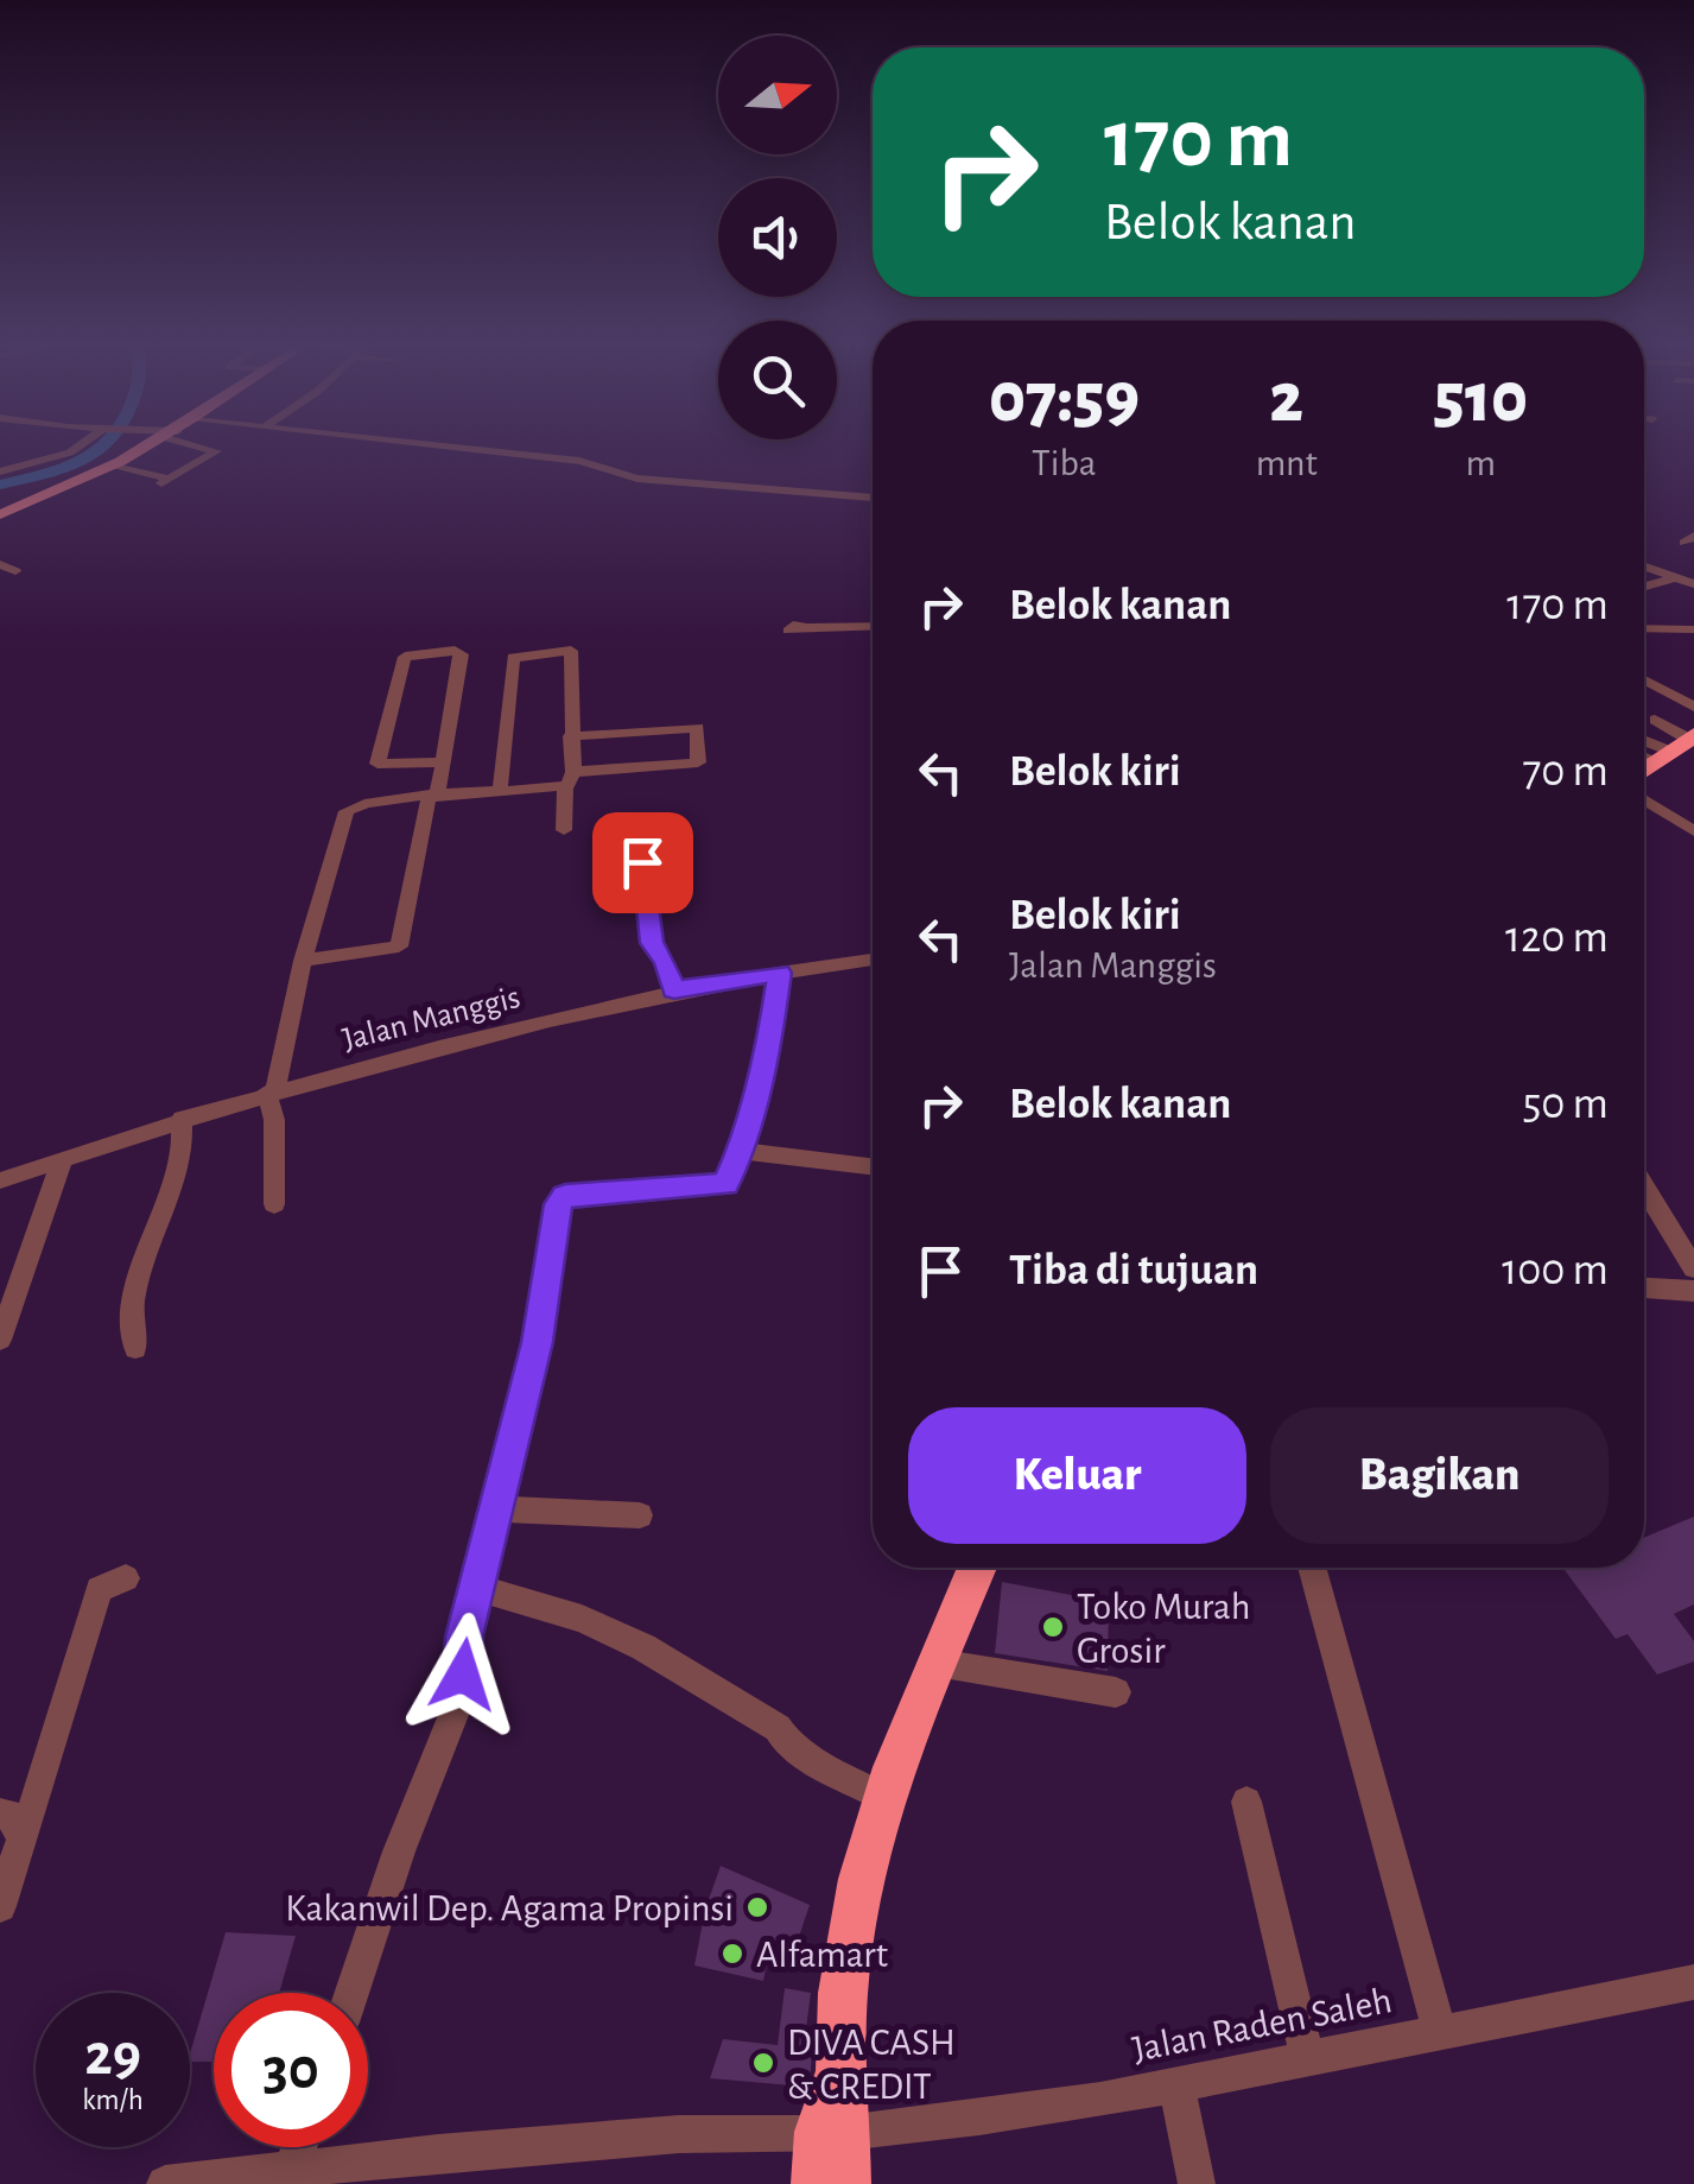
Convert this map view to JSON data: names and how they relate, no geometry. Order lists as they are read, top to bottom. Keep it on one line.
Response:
{"streets":{"street":["Jalan Manggis","Jalan Raden Saleh"]},"places":["Toko Murah Grosir","Kakanwil Dep. Agama Propinsi","Alfamart","DIVA CASH & CREDIT"],"north":"right","page":{"turn":["170 m","Belok kanan"],"eta":["07:59","Tiba","2","mnt","510","m"],"list":[{"name":"Belok kanan","value":"170 m"},{"name":"Belok kiri","value":"70 m"},{"name":"Belok kiri","note":"Jalan Manggis","value":"120 m"},{"name":"Belok kanan","value":"50 m"},{"name":"Tiba di tujuan","value":"100 m"}],"buttons":["Keluar","Bagikan"],"speed":"29 km/h","limit":"30"}}
